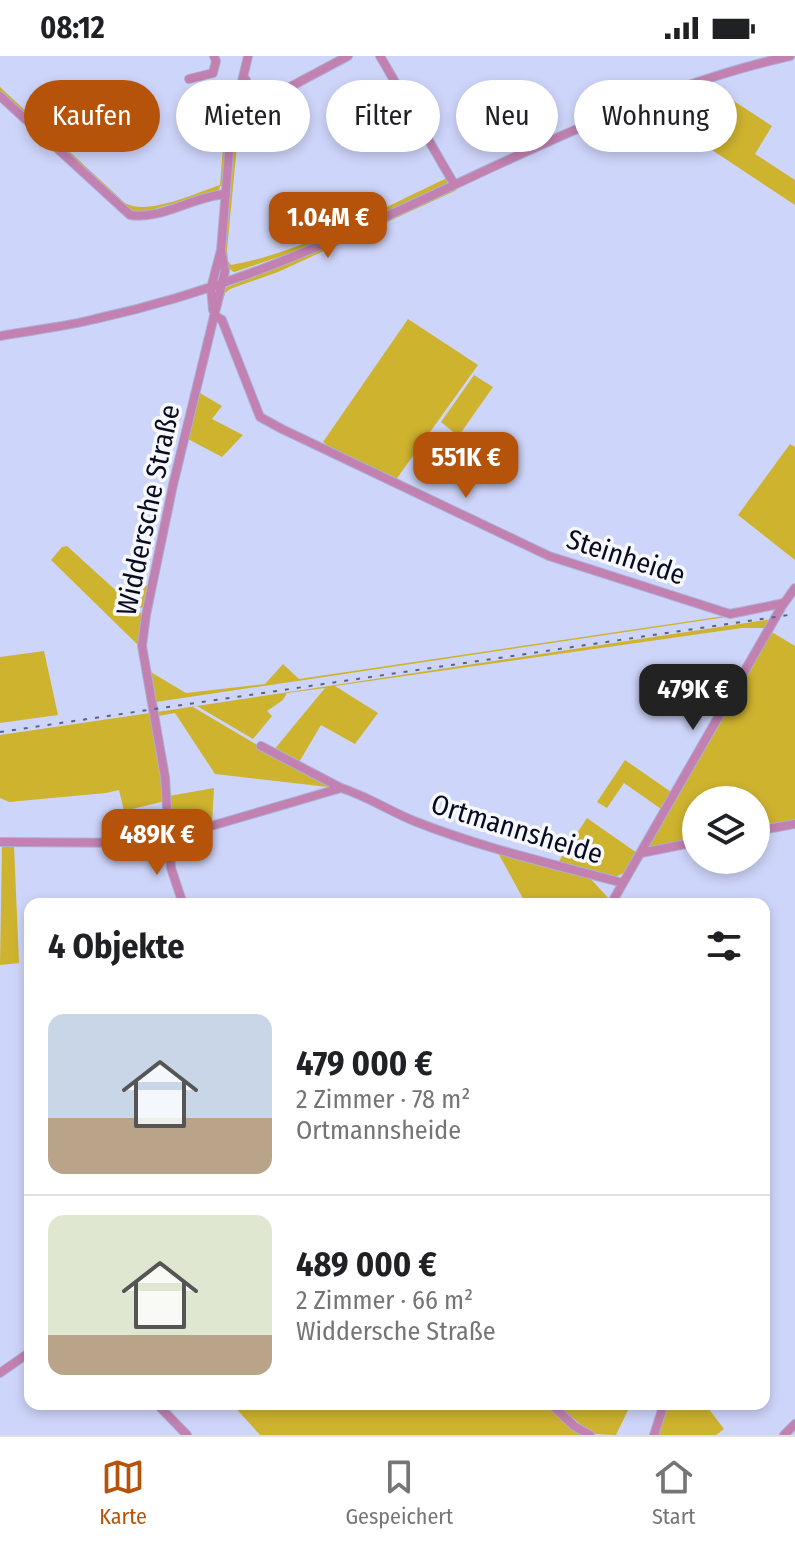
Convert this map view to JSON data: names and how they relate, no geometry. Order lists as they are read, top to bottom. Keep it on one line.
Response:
{"streets":{"street":["Widdersche Straße","Steinheide","Ortmannsheide"]},"crossings":[["Widdersche Straße","Steinheide"],["Steinheide","Ortmannsheide"]],"page":{"status":"08:12","chip":["Kaufen","Mieten","Filter","Neu","Wohnung"],"price":["1.04M €","551K €","479K €","489K €"],"heading":"4 Objekte","list":[{"name":"479 000 €","note":"2 Zimmer · 78 m² · Ortmannsheide"},{"name":"489 000 €","note":"2 Zimmer · 66 m² · Widdersche Straße"}],"tabs":["Karte","Gespeichert","Start"]}}
